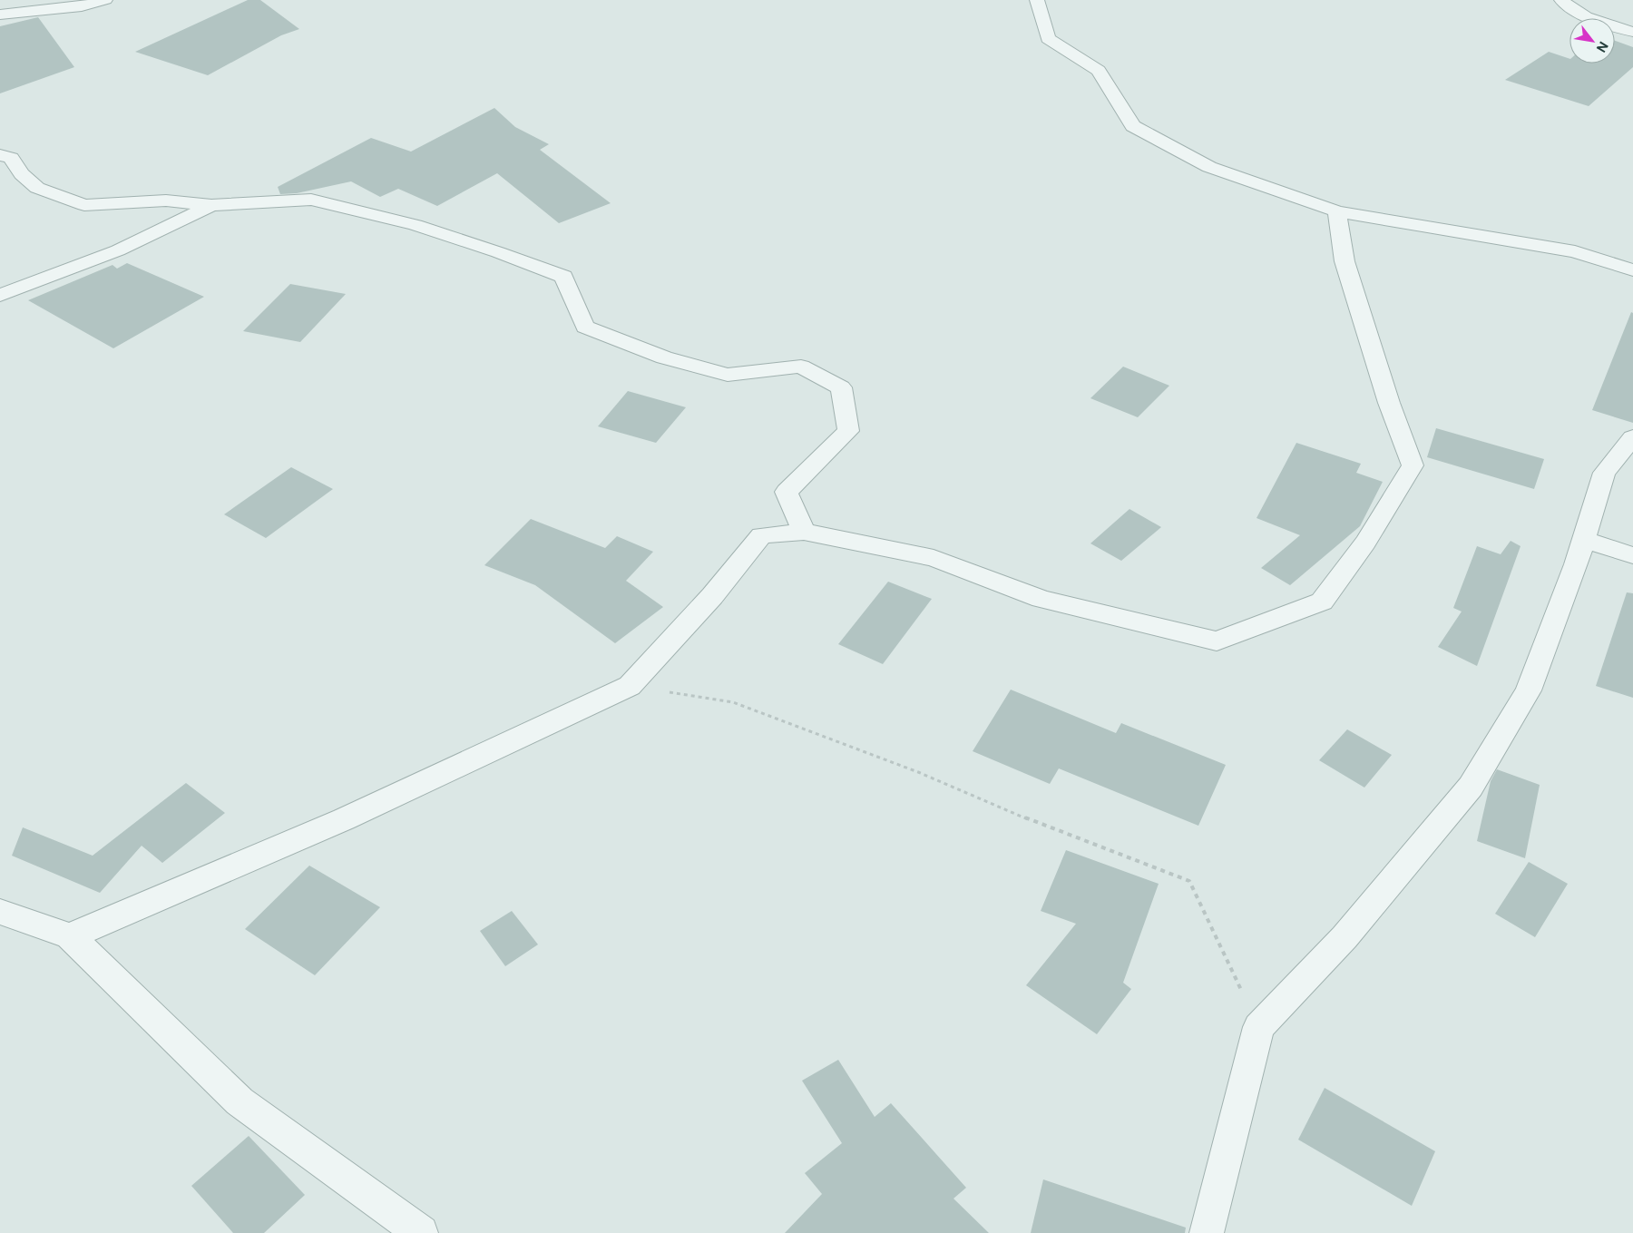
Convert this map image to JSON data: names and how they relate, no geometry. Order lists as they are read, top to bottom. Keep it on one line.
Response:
{"north":"bottom right"}
